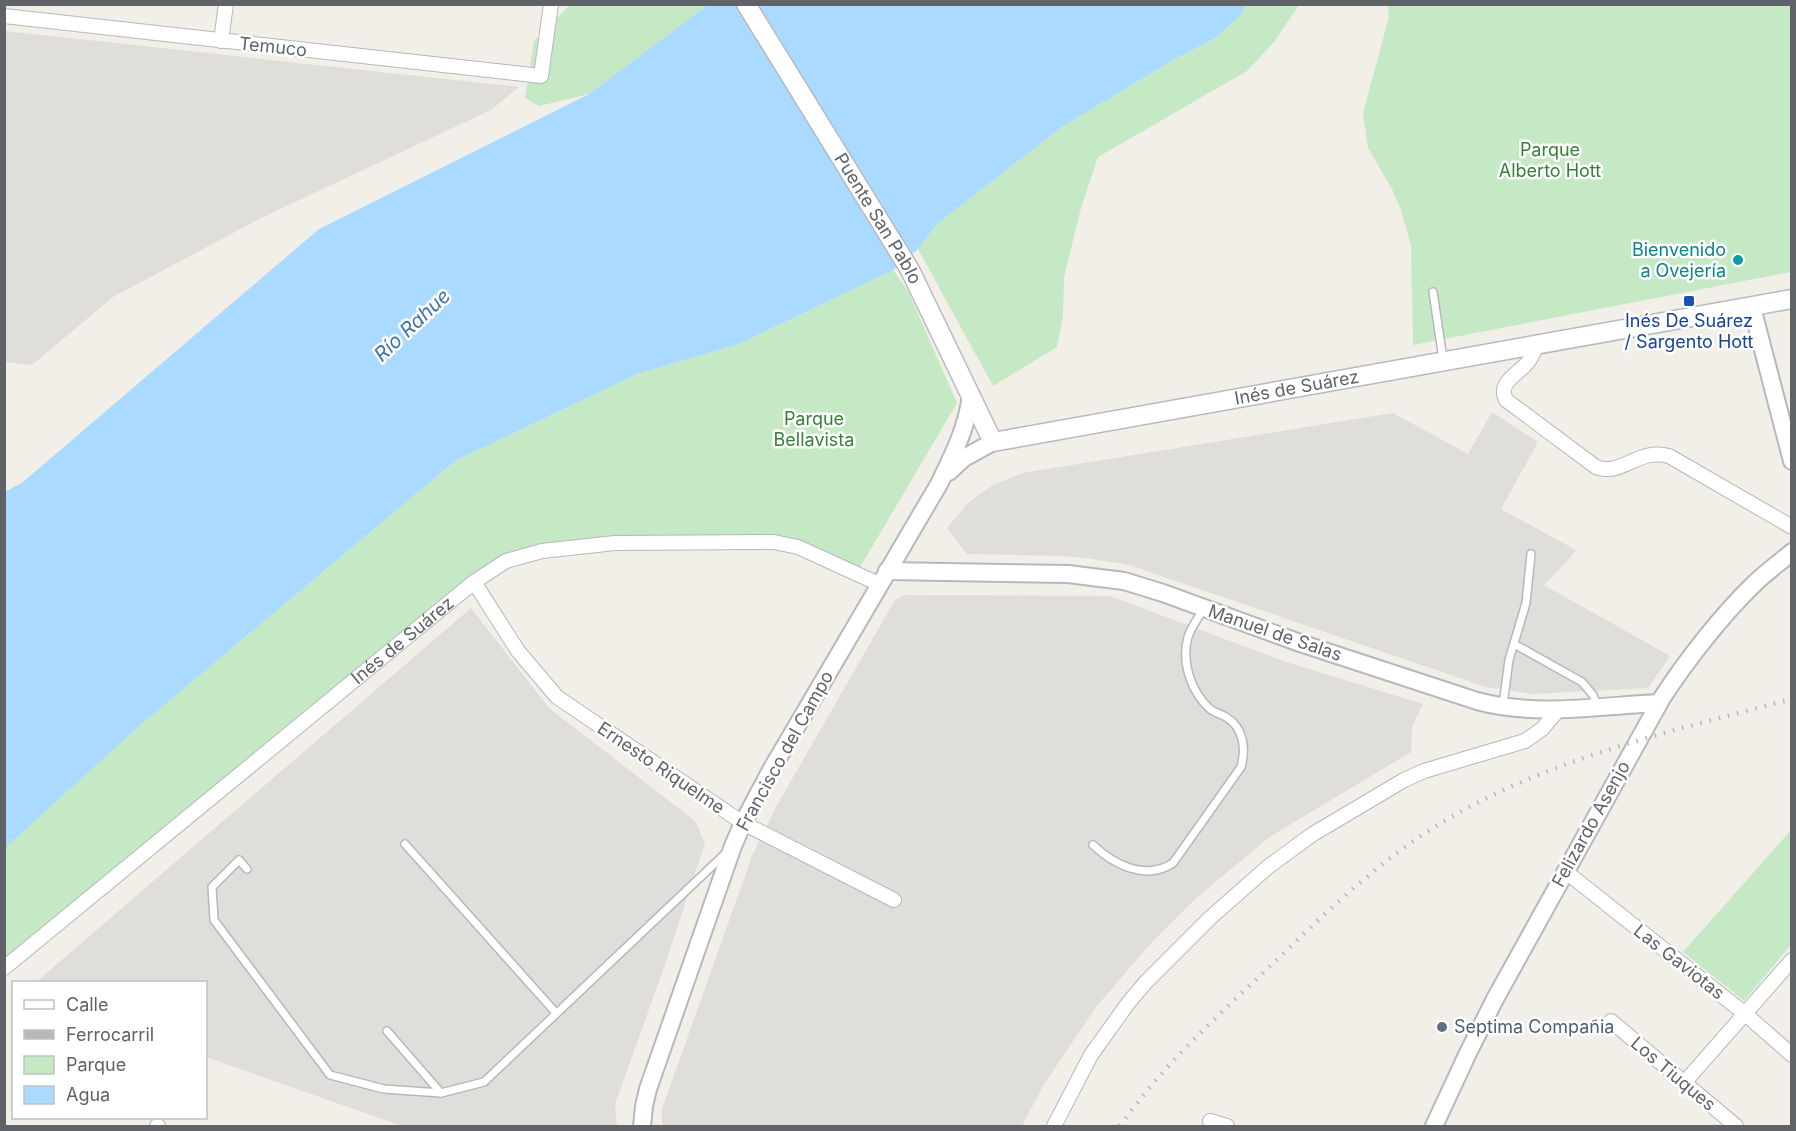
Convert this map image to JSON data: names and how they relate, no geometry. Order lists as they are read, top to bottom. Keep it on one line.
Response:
{"streets":{"main road":["Puente San Pablo","Inés de Suárez"],"street":["Temuco","Manuel de Salas","Francisco del Campo","Ernesto Riquelme","Felizardo Asenjo","Las Gaviotas","Los Tiuques"]},"crossings":[["Puente San Pablo","Inés de Suárez"],["Puente San Pablo","Francisco del Campo"],["Inés de Suárez","Manuel de Salas"],["Inés de Suárez","Francisco del Campo"],["Inés de Suárez","Ernesto Riquelme"],["Manuel de Salas","Francisco del Campo"],["Manuel de Salas","Felizardo Asenjo"],["Francisco del Campo","Ernesto Riquelme"],["Felizardo Asenjo","Las Gaviotas"]],"water":["Río Rahue"],"parks":["Parque Alberto Hott","Parque Bellavista"],"places":{"other":["Bienvenido a Ovejería","Septima Compañia"],"transit":["Inés De Suárez / Sargento Hott"]},"legend":["Calle","Ferrocarril","Parque","Agua"]}
